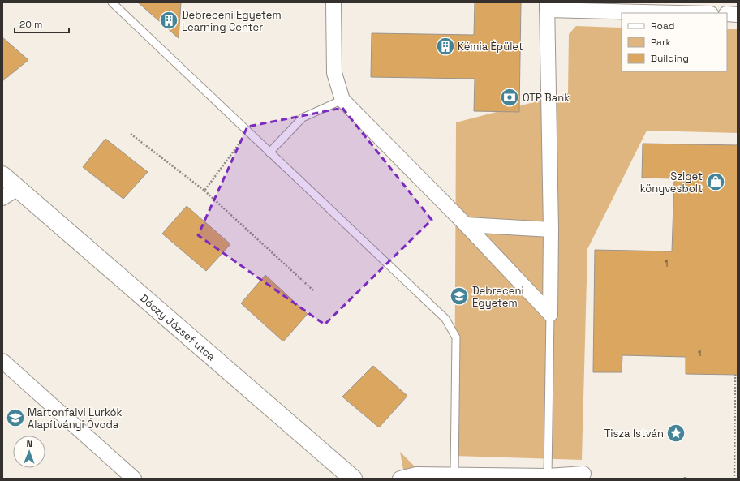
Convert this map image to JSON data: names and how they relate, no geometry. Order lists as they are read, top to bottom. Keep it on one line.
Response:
{"streets":{"street":["Dóczy József utca"]},"places":{"building":["Debreceni Egyetem Learning Center","Kémia Épület"],"bank":["OTP Bank"],"shop":["Sziget könyvesbolt"],"school or university":["Debreceni Egyetem","Martonfalvi Lurkók Alapítványi Óvoda"],"place":["Tisza István"]},"house_numbers":["1","1"],"legend":["Road","Park","Building"],"scale_bar":"20 m","north":"top"}
